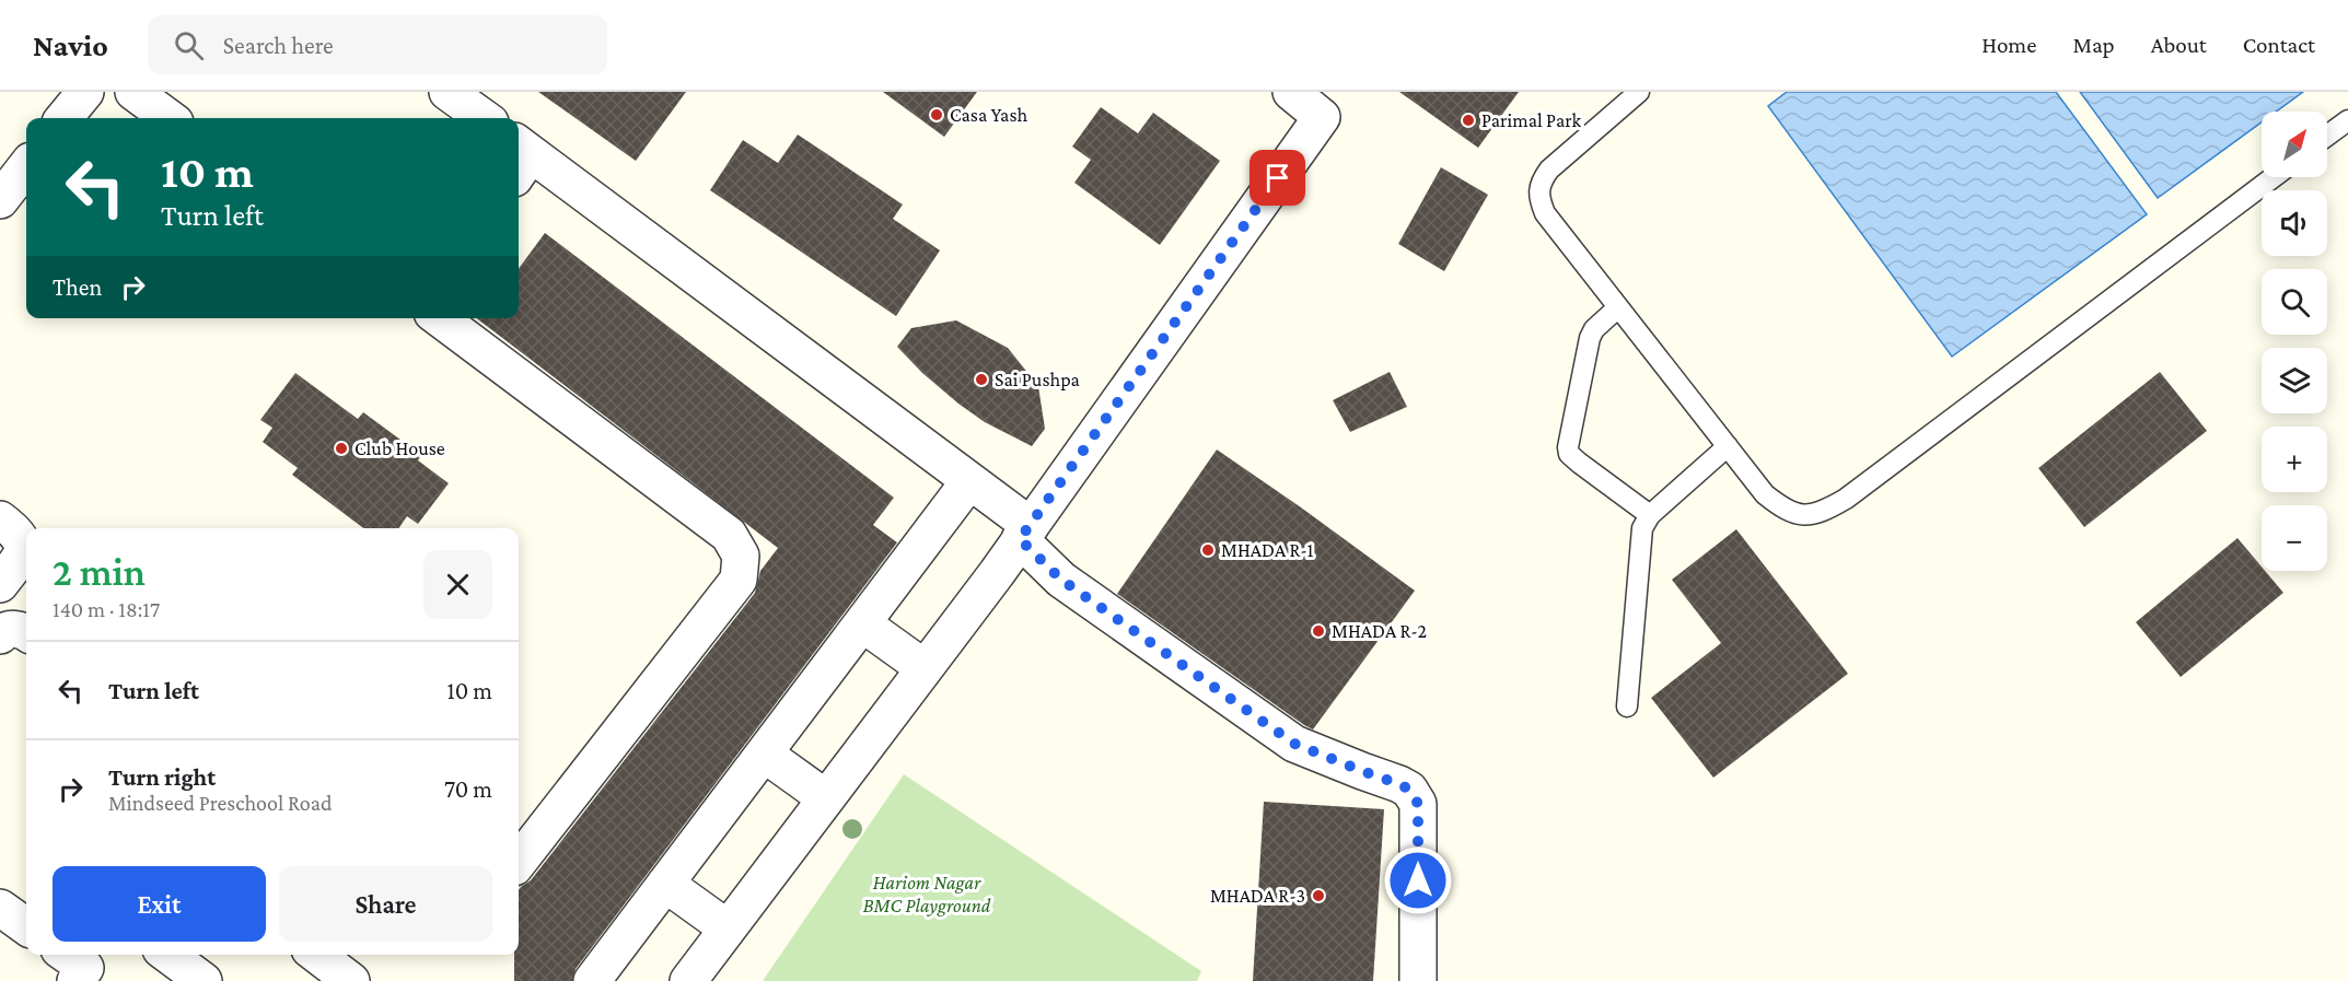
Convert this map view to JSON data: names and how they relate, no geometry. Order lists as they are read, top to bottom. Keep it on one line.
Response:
{"parks":["Hariom Nagar BMC Playground"],"places":["Casa Yash","Parimal Park","Sai Pushpa","Club House","MHADA R-1","MHADA R-2","MHADA R-3"],"north":"top right","page":{"header":"Navio","search":"Search here","nav":["Home","Map","About","Contact"],"map_buttons":["+","−"],"turn":["10 m","Turn left"],"then":"Then","heading":["2 min","140 m · 18:17"],"list":[{"name":"Turn left","value":"10 m"},{"name":"Turn right","note":"Mindseed Preschool Road","value":"70 m"}],"buttons":["Exit","Share"]}}
